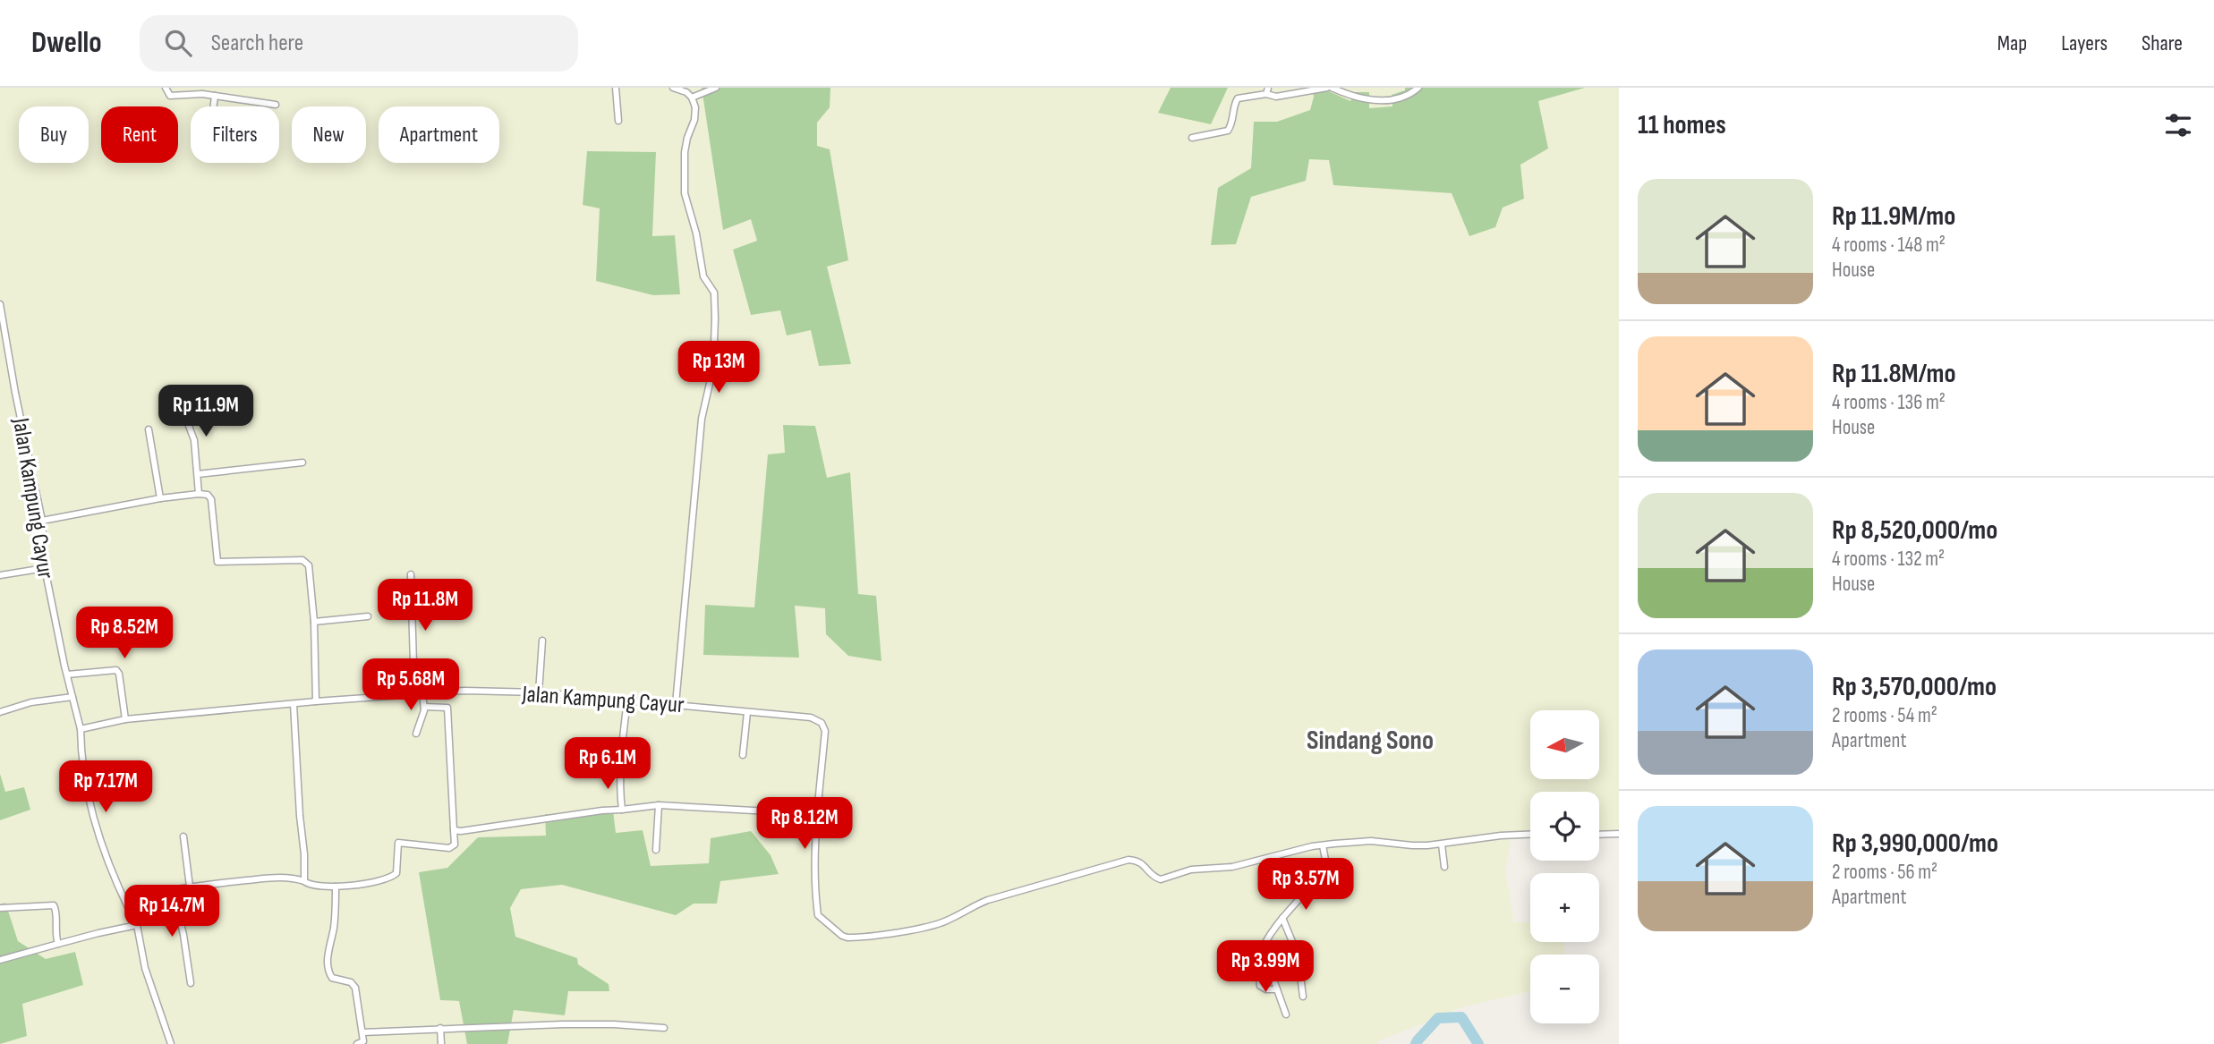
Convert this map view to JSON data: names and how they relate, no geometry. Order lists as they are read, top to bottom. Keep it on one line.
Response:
{"streets":{"street":["Jalan Kampung Cayur"]},"districts":["Sindang Sono"],"north":"left","page":{"header":"Dwello","search":"Search here","nav":["Map","Layers","Share"],"heading":"11 homes","chip":["Buy","Rent","Filters","New","Apartment"],"list":[{"name":"Rp 11.9M/mo","note":"4 rooms · 148 m² · House"},{"name":"Rp 11.8M/mo","note":"4 rooms · 136 m² · House"},{"name":"Rp 8,520,000/mo","note":"4 rooms · 132 m² · House"},{"name":"Rp 3,570,000/mo","note":"2 rooms · 54 m² · Apartment"},{"name":"Rp 3,990,000/mo","note":"2 rooms · 56 m² · Apartment"}],"price":["Rp 13M","Rp 11.9M","Rp 11.8M","Rp 8.52M","Rp 5.68M","Rp 6.1M","Rp 7.17M","Rp 8.12M","Rp 3.57M","Rp 14.7M","Rp 3.99M"],"map_buttons":["+","−"]}}
